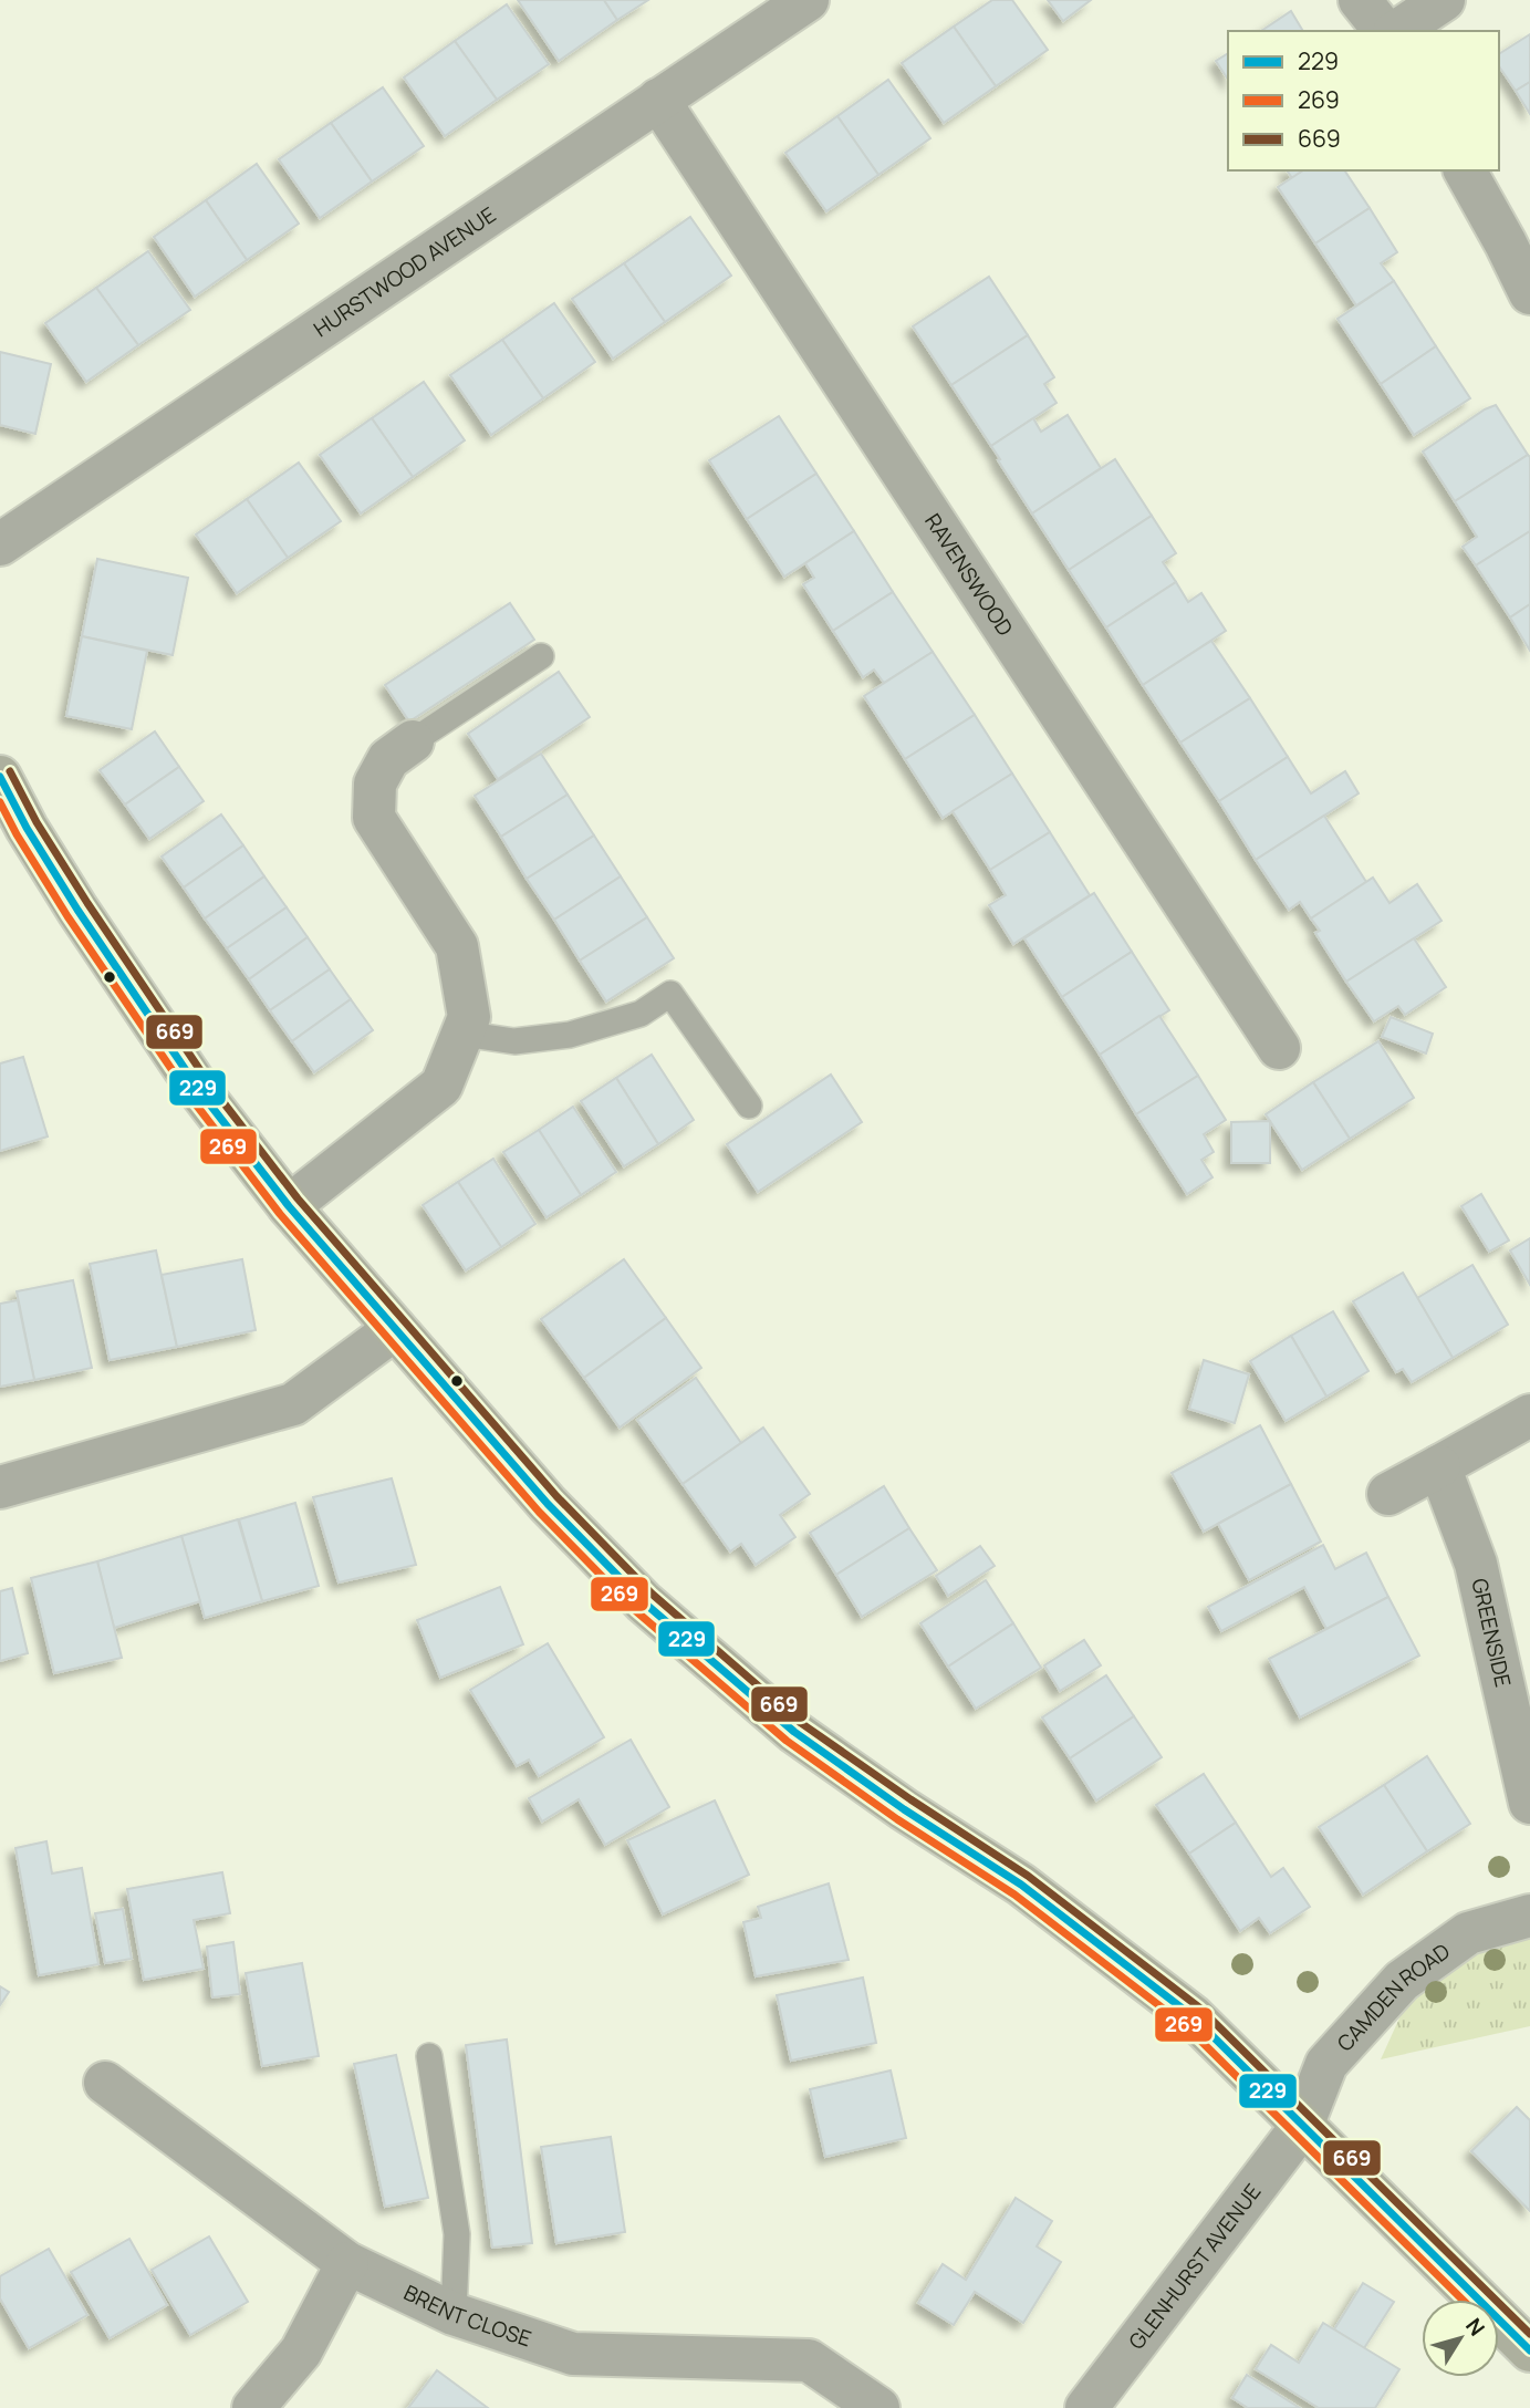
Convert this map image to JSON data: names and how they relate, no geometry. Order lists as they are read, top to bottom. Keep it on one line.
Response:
{"streets":{"street":["HURSTWOOD AVENUE","RAVENSWOOD","GREENSIDE","CAMDEN ROAD","GLENHURST AVENUE","BRENT CLOSE"]},"crossings":[["HURSTWOOD AVENUE","RAVENSWOOD"],["CAMDEN ROAD","GLENHURST AVENUE"]],"lines":["transit line 669","transit line 229","transit line 269"],"legend":["229","269","669"],"north":"top right"}
